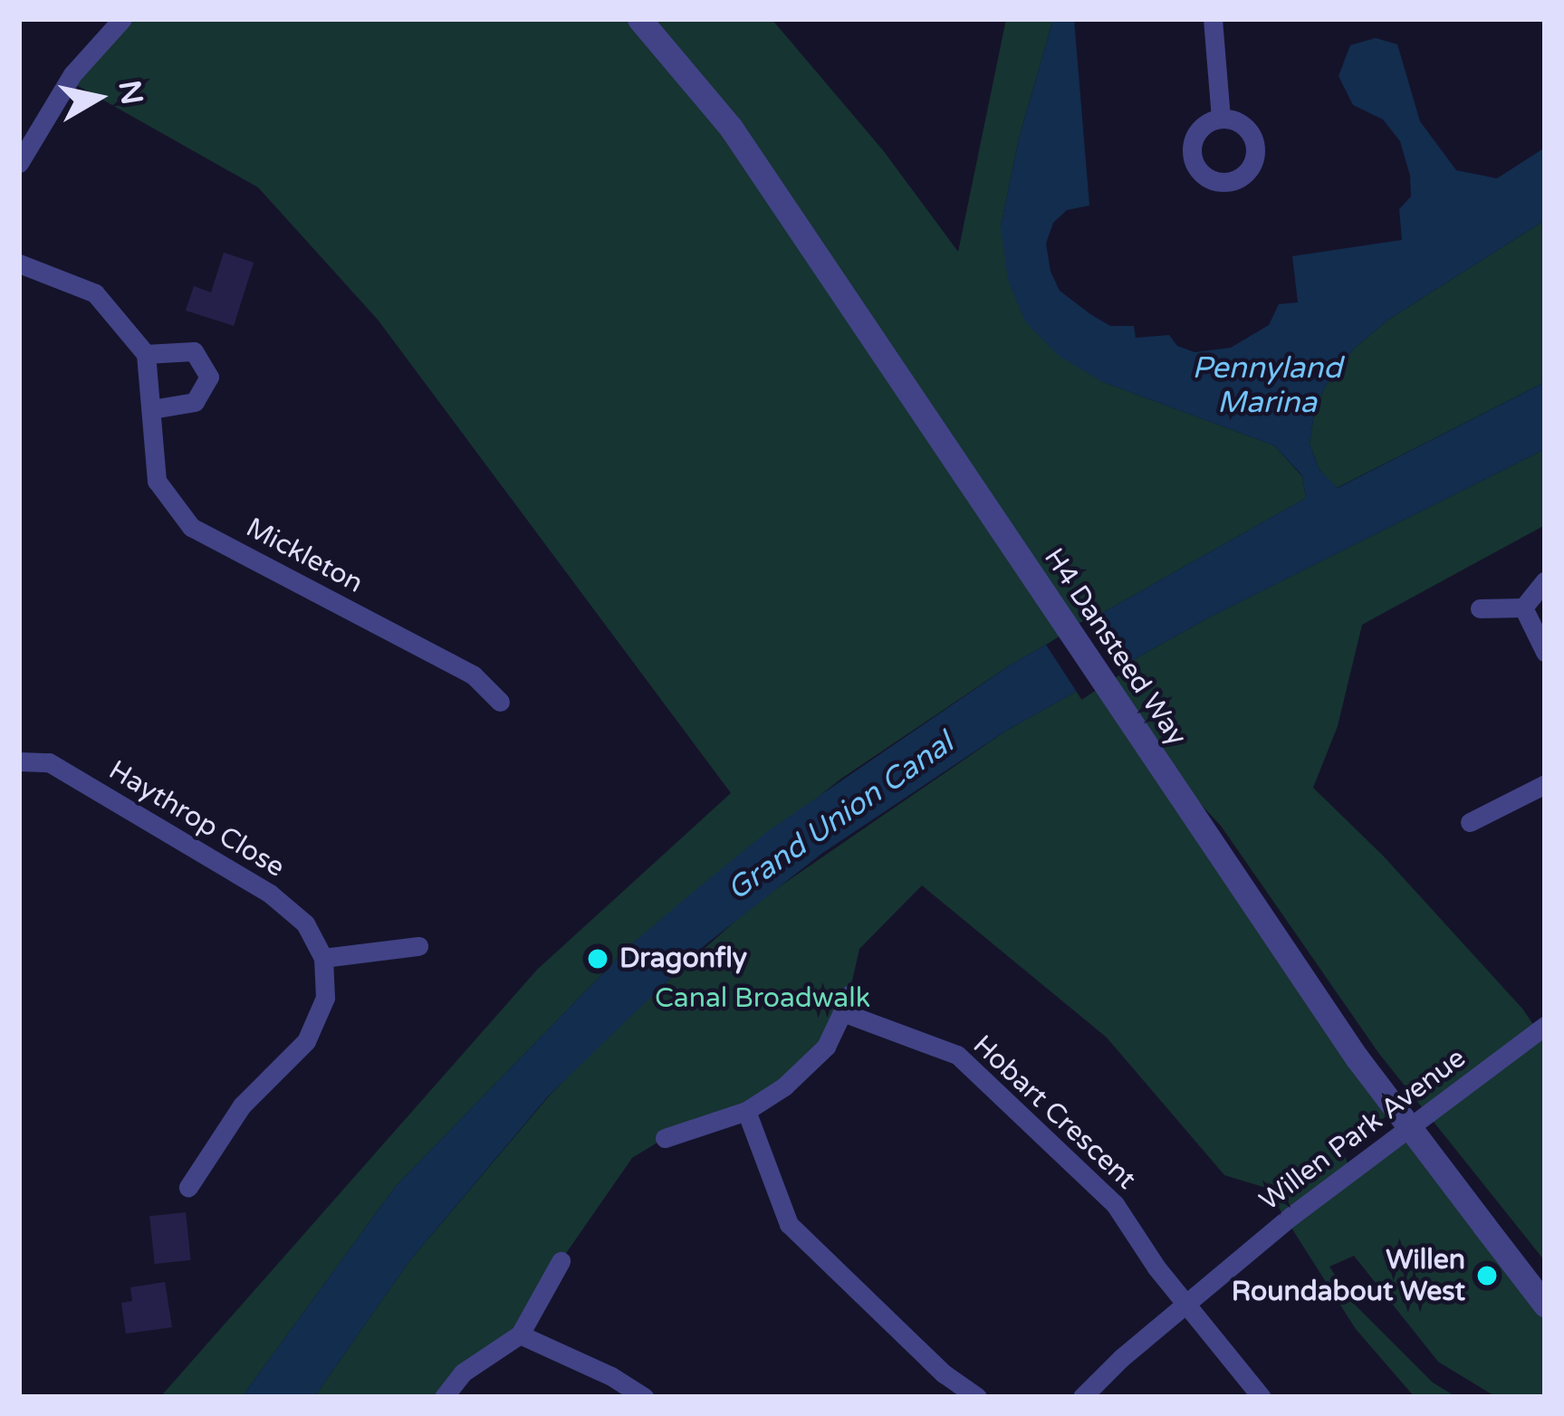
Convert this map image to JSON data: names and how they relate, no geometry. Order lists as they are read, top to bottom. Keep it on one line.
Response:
{"streets":{"street":["Mickleton","H4 Dansteed Way","Haythrop Close","Hobart Crescent","Willen Park Avenue"]},"crossings":[["Hobart Crescent","Willen Park Avenue"]],"water":["Pennyland Marina","Grand Union Canal"],"parks":["Canal Broadwalk"],"places":["Dragonfly","Willen Roundabout West"],"north":"right"}
